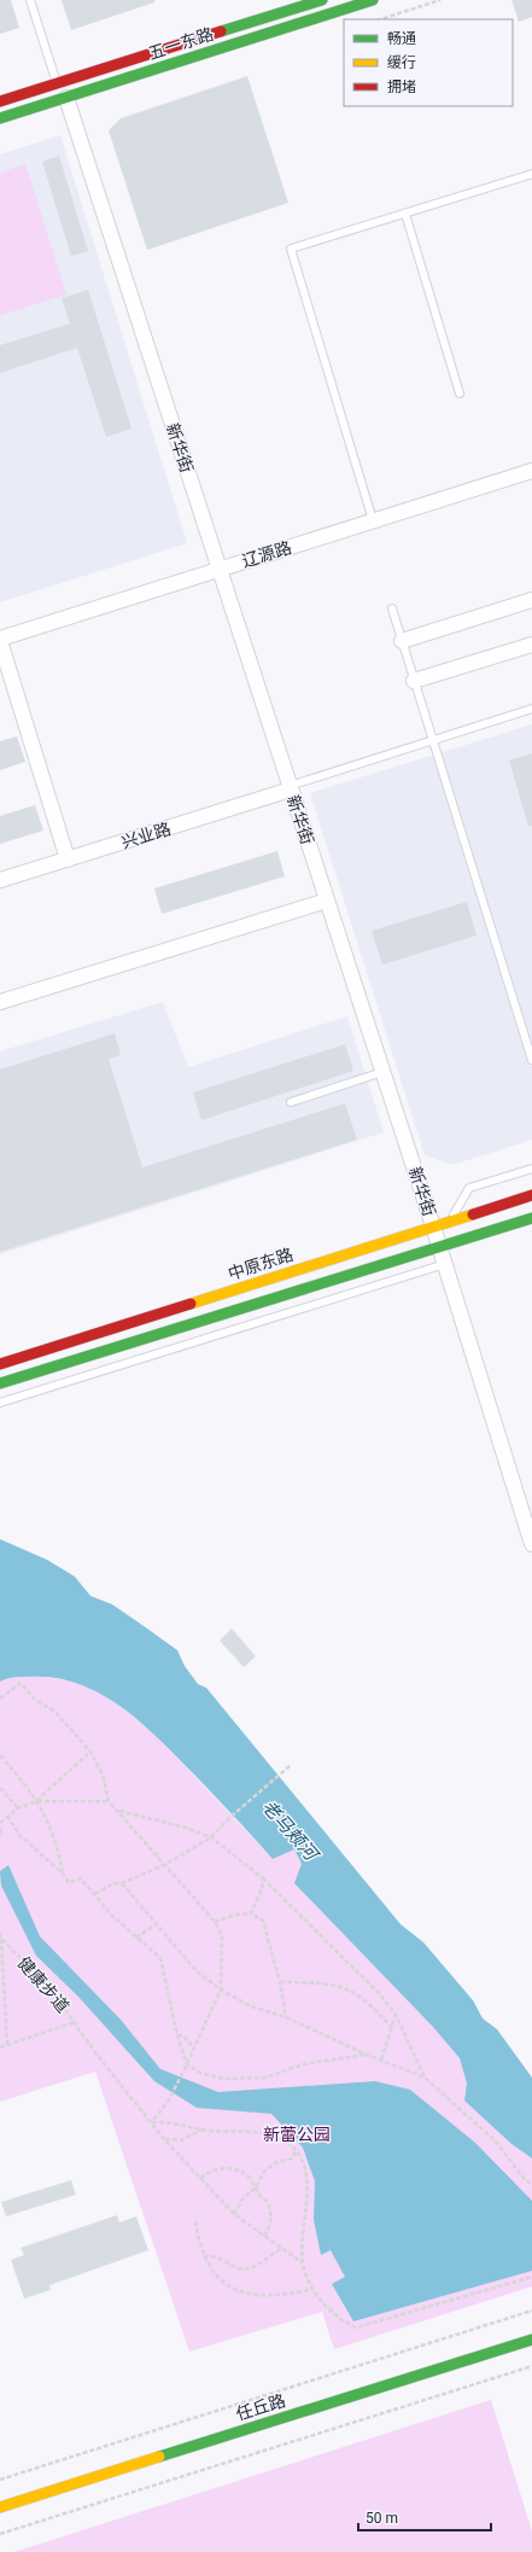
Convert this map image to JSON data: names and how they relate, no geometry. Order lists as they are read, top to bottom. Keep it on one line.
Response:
{"streets":{"street":["五一东路","新华街","辽源路","兴业路","中原东路","任丘路"],"path":["健康步道"]},"crossings":[["五一东路","新华街"],["新华街","辽源路"],["新华街","兴业路"],["新华街","中原东路"]],"water":["老马颊河"],"parks":["新蕾公园"],"legend":["畅通","缓行","拥堵"],"scale_bar":"50 m"}
